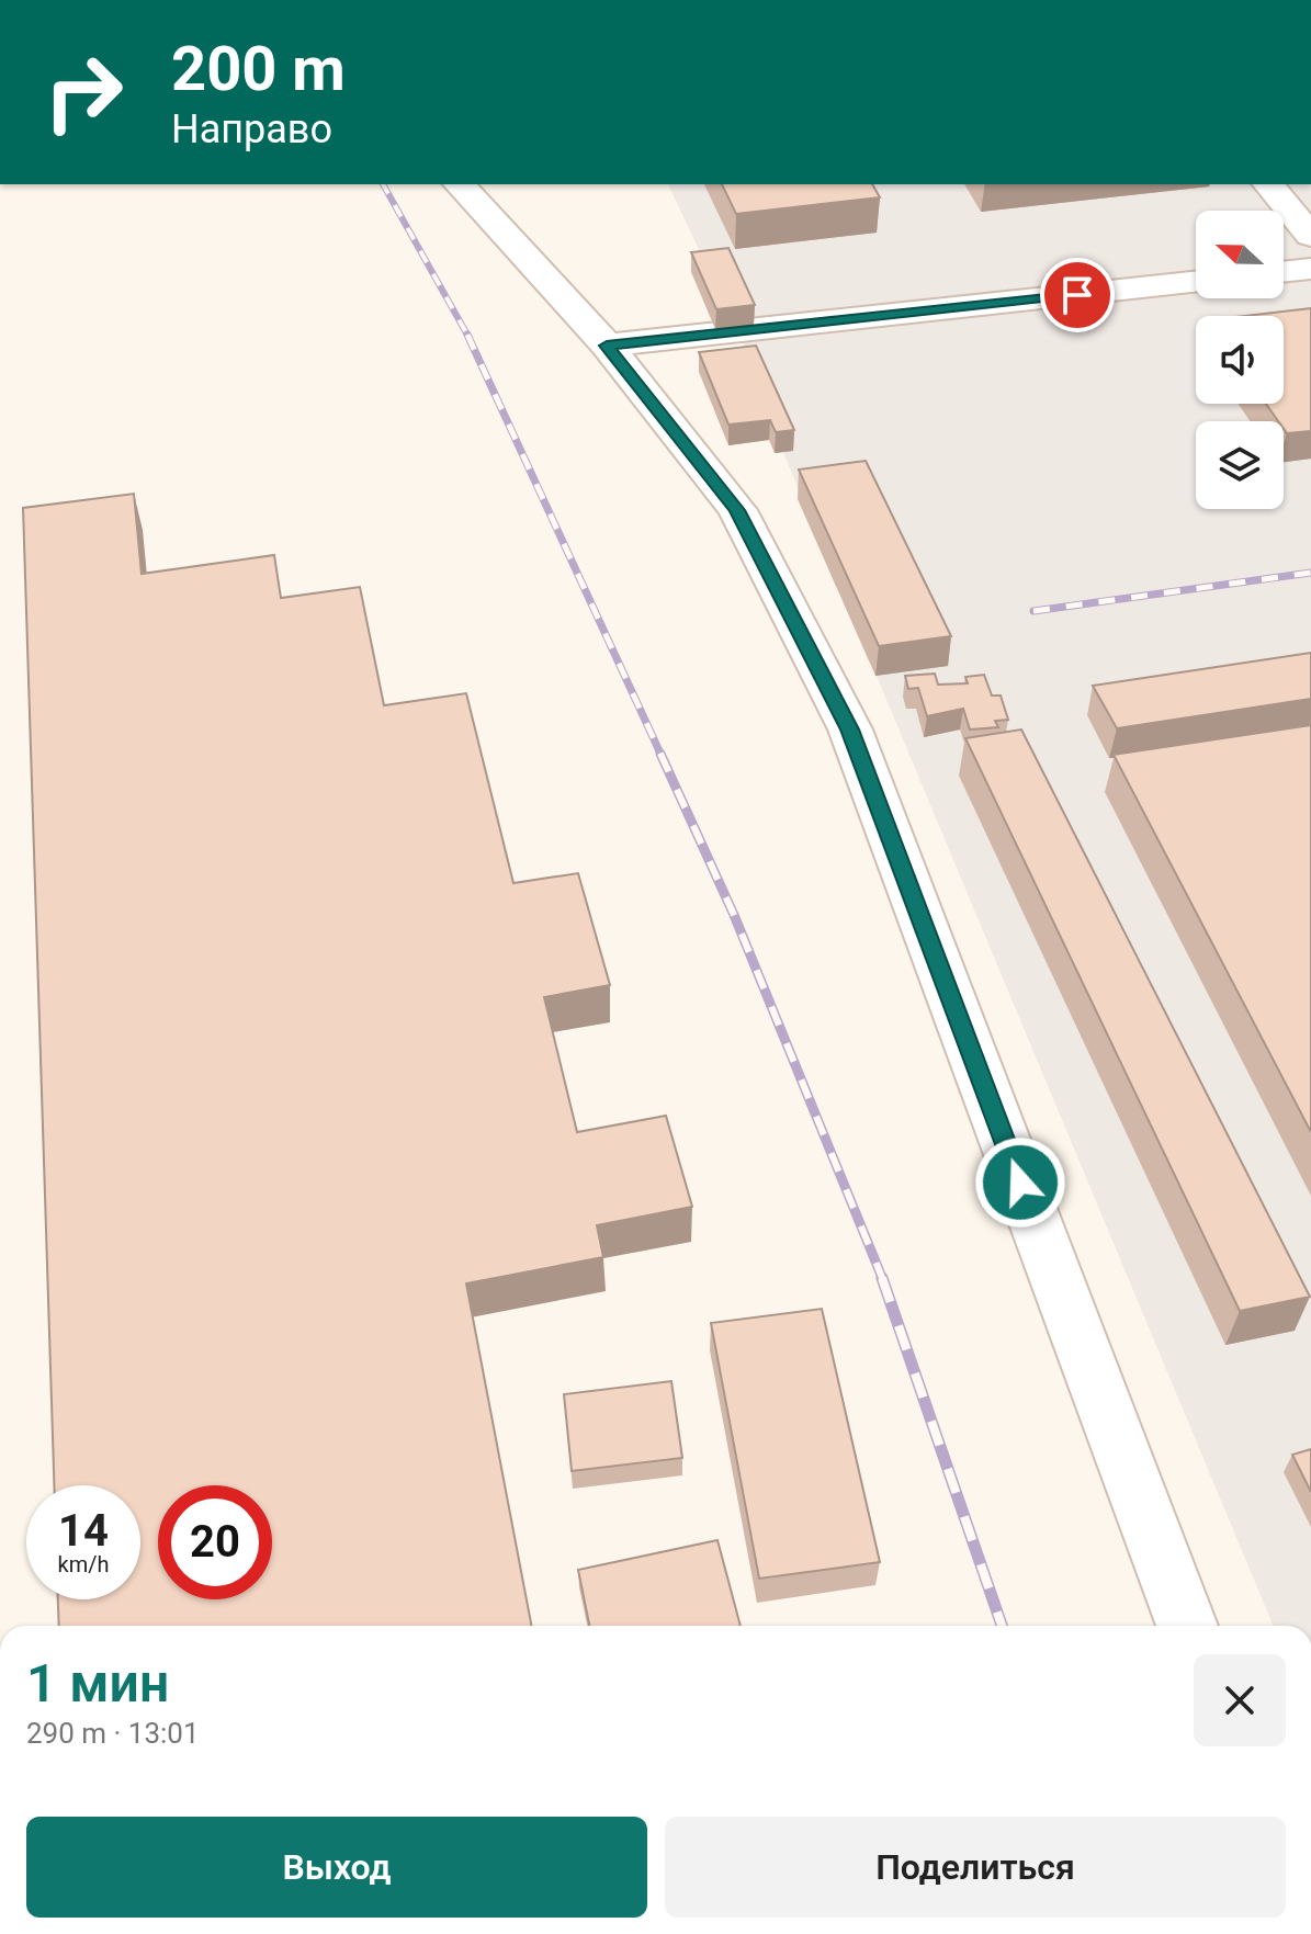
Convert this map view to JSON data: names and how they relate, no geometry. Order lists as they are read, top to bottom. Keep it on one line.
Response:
{"north":"left","page":{"turn":["200 m","Направо"],"speed":"14 km/h","limit":"20","heading":["1 мин","290 m · 13:01"],"buttons":["Выход","Поделиться"]}}
